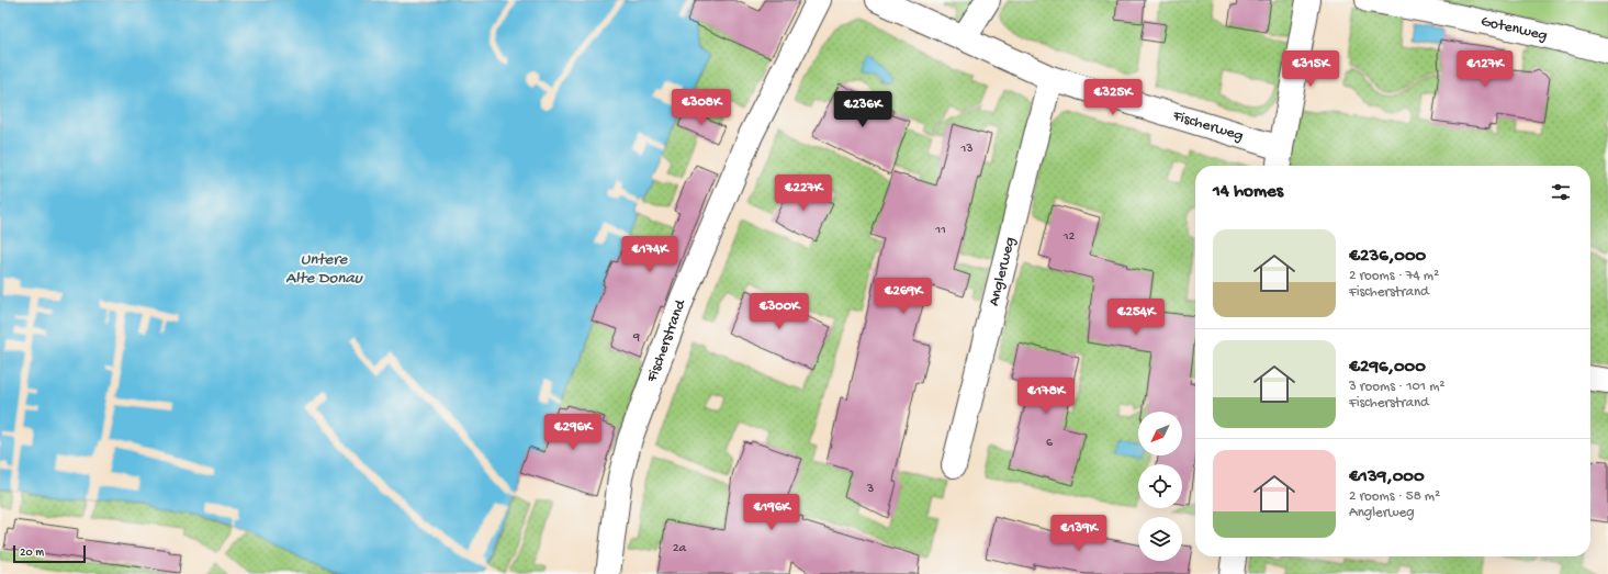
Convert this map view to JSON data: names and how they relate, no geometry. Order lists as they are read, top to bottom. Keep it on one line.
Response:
{"streets":{"street":["Gotenweg","Fischerweg","Anglerweg","Fischerstrand"]},"crossings":[["Fischerweg","Anglerweg"]],"water":["Untere Alte Donau"],"house_numbers":["13","11","12","9","6","3","2a"],"scale_bar":"20 m","north":"bottom left","page":{"price":["€315K","€127K","€325K","€308K","€236K","€227K","€174K","€269K","€300K","€254K","€178K","€296K","€196K","€139K"],"heading":"14 homes","list":[{"name":"€236,000","note":"2 rooms · 74 m² · Fischerstrand"},{"name":"€296,000","note":"3 rooms · 101 m² · Fischerstrand"},{"name":"€139,000","note":"2 rooms · 58 m² · Anglerweg"}],"scale":"20 m"}}
